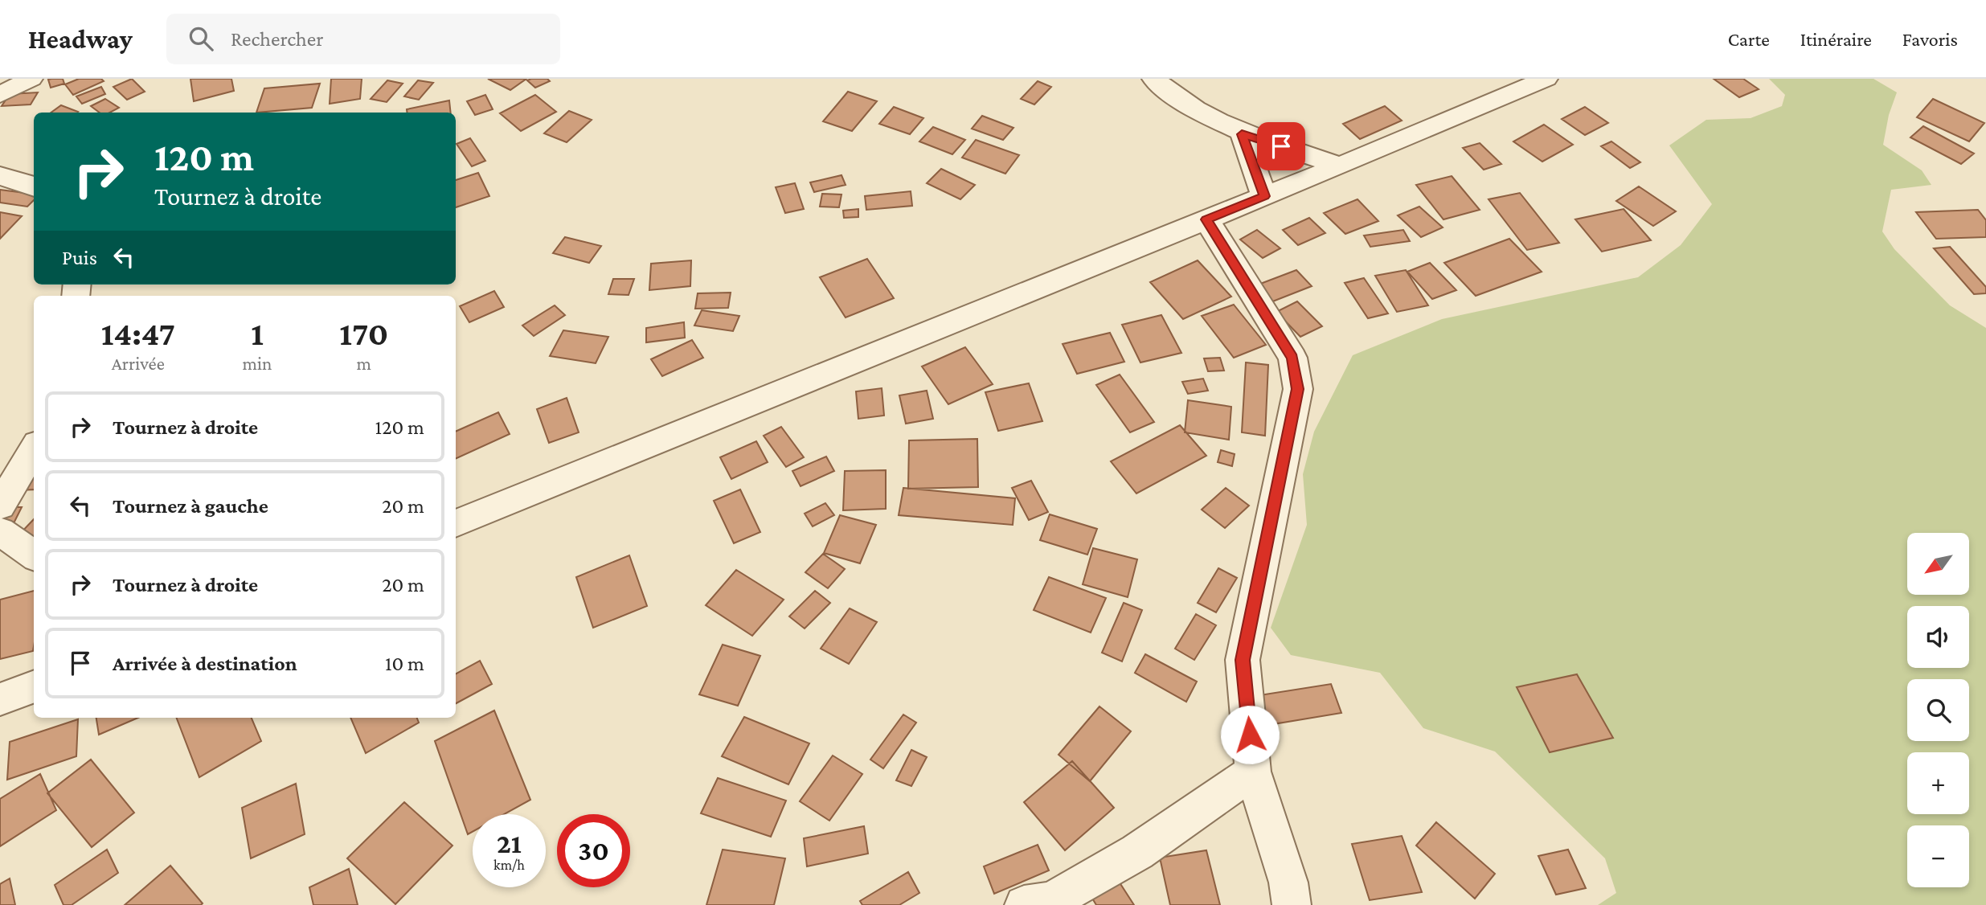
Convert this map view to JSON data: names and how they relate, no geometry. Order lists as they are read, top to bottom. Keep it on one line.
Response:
{"north":"bottom left","page":{"header":"Headway","search":"Rechercher","nav":["Carte","Itinéraire","Favoris"],"turn":["120 m","Tournez à droite"],"then":"Puis","eta":["14:47","Arrivée","1","min","170","m"],"list":[{"name":"Tournez à droite","value":"120 m"},{"name":"Tournez à gauche","value":"20 m"},{"name":"Tournez à droite","value":"20 m"},{"name":"Arrivée à destination","value":"10 m"}],"map_buttons":["+","−"],"speed":"21 km/h","limit":"30"}}
